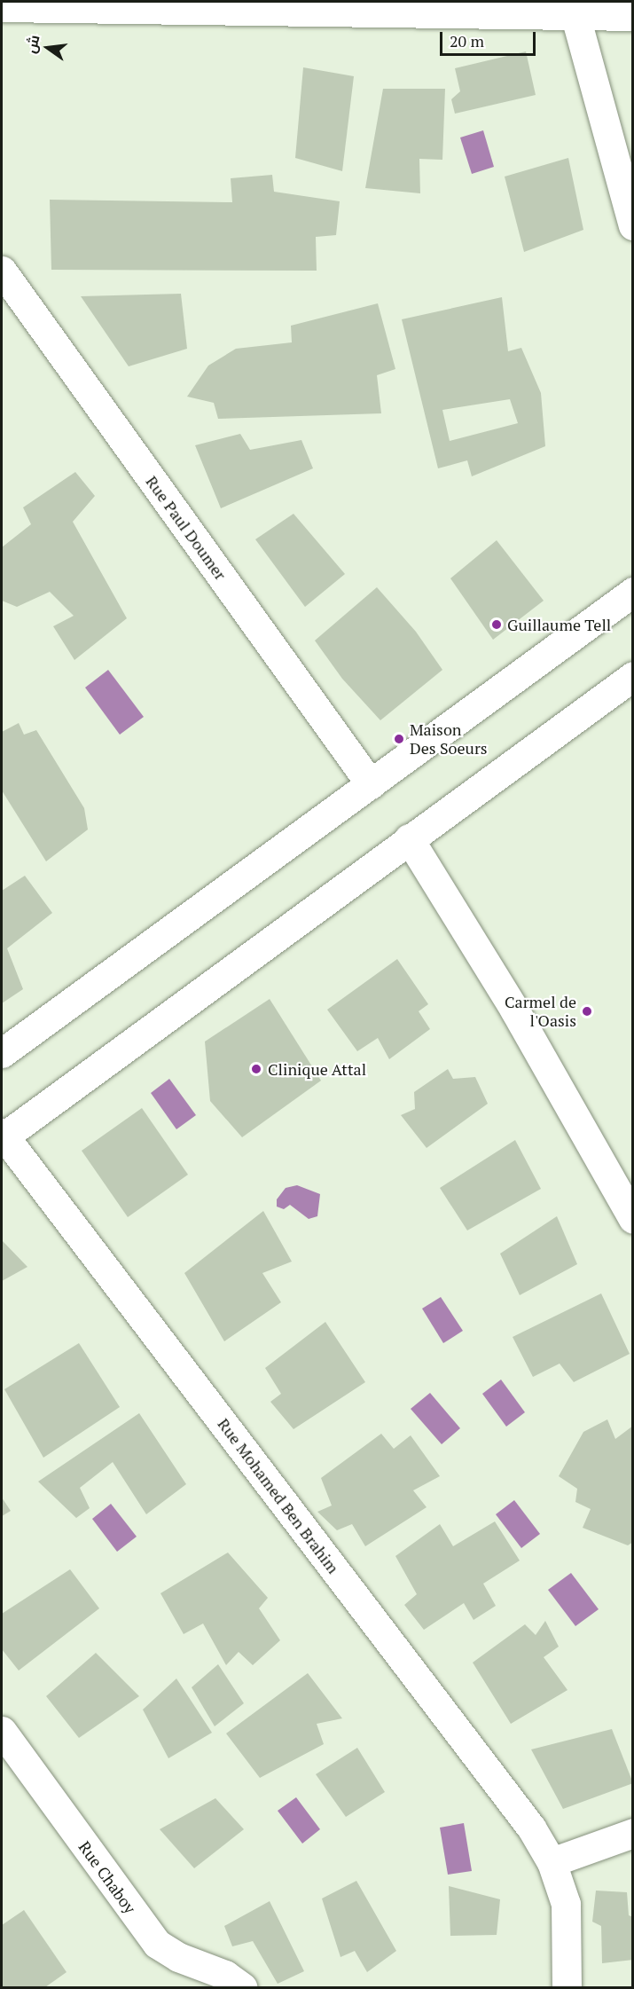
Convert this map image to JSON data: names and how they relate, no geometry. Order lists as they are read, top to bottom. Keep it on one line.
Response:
{"streets":{"street":["Rue Paul Doumer","Rue Mohamed Ben Brahim","Rue Chaboy"]},"places":["Guillaume Tell","Maison Des Soeurs","Carmel de l'Oasis","Clinique Attal"],"scale_bar":"20 m","north":"left"}
